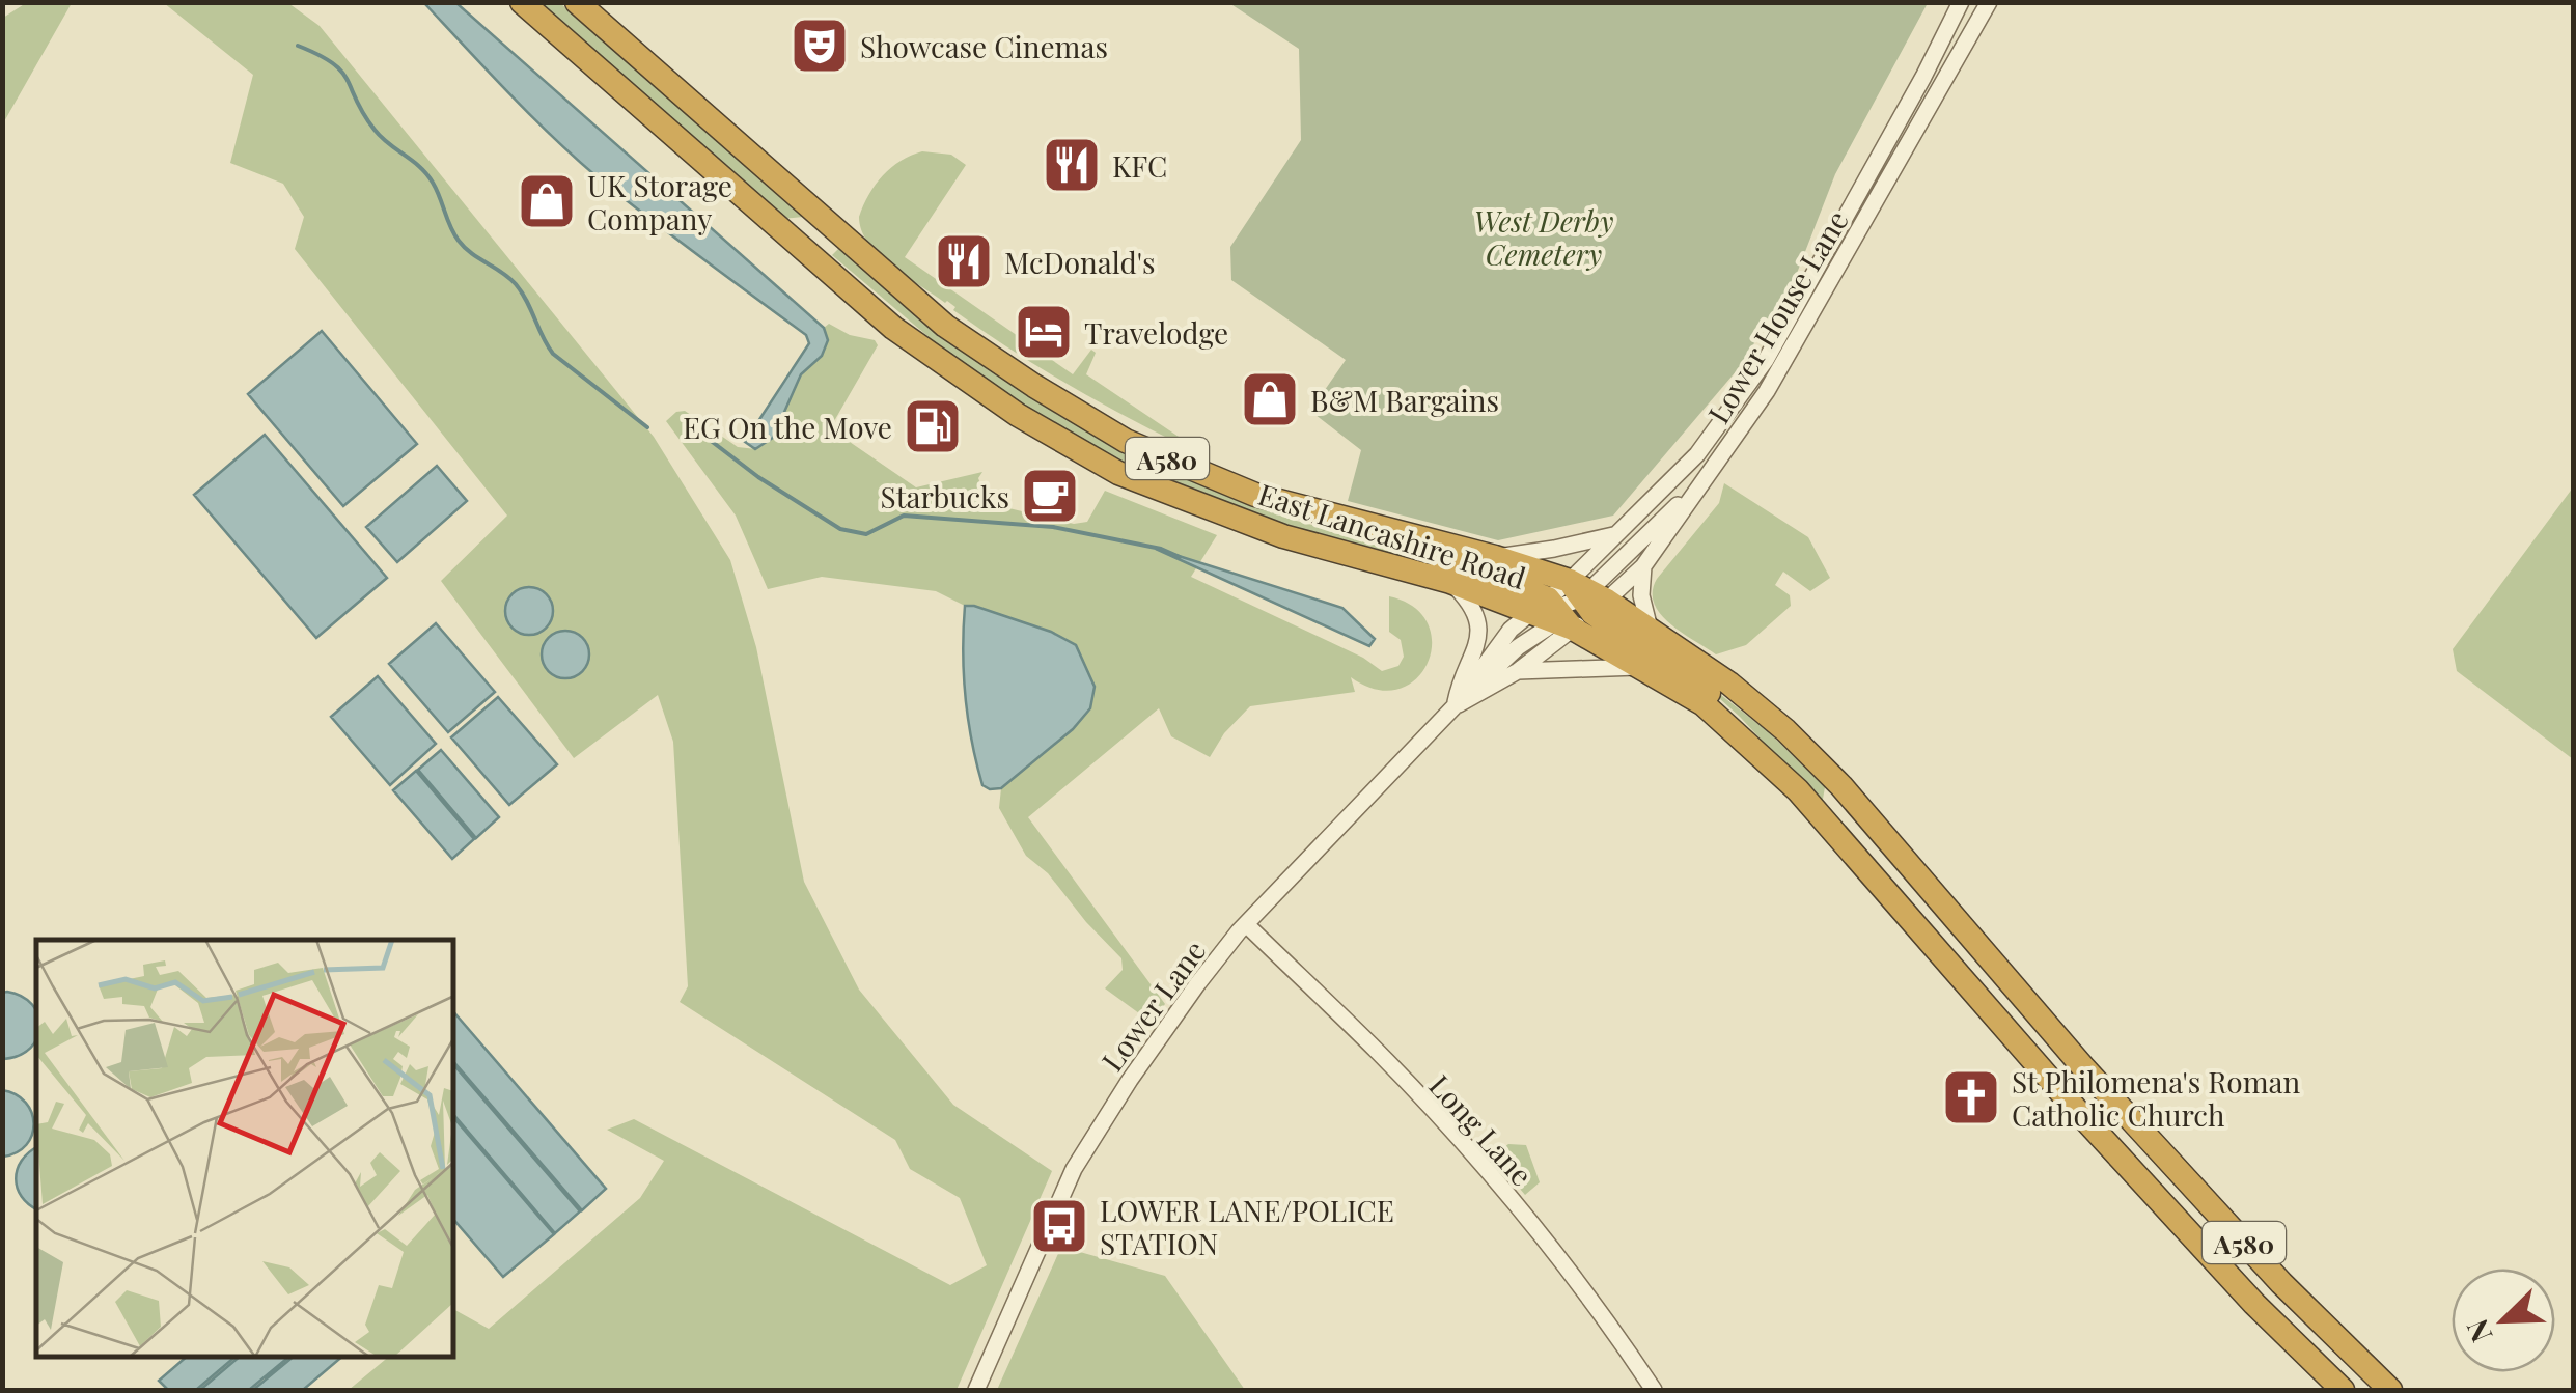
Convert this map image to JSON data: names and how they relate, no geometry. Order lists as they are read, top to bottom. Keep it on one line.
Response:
{"streets":{"highway":["A580","East Lancashire Road"],"street":["Lower House Lane","Lower Lane","Long Lane"]},"crossings":[["Lower House Lane","East Lancashire Road"],["Lower House Lane","Lower Lane"],["East Lancashire Road","Lower Lane"],["Lower Lane","Long Lane"]],"parks":["West Derby Cemetery"],"places":{"theatre":["Showcase Cinemas"],"restaurant":["KFC","McDonald's"],"shop":["UK Storage Company","B&M Bargains"],"hotel":["Travelodge"],"fuel station":["EG On the Move"],"cafe":["Starbucks"],"church":["St Philomena's Roman Catholic Church"],"bus stop":["LOWER LANE/POLICE STATION"]},"north":"bottom left"}
